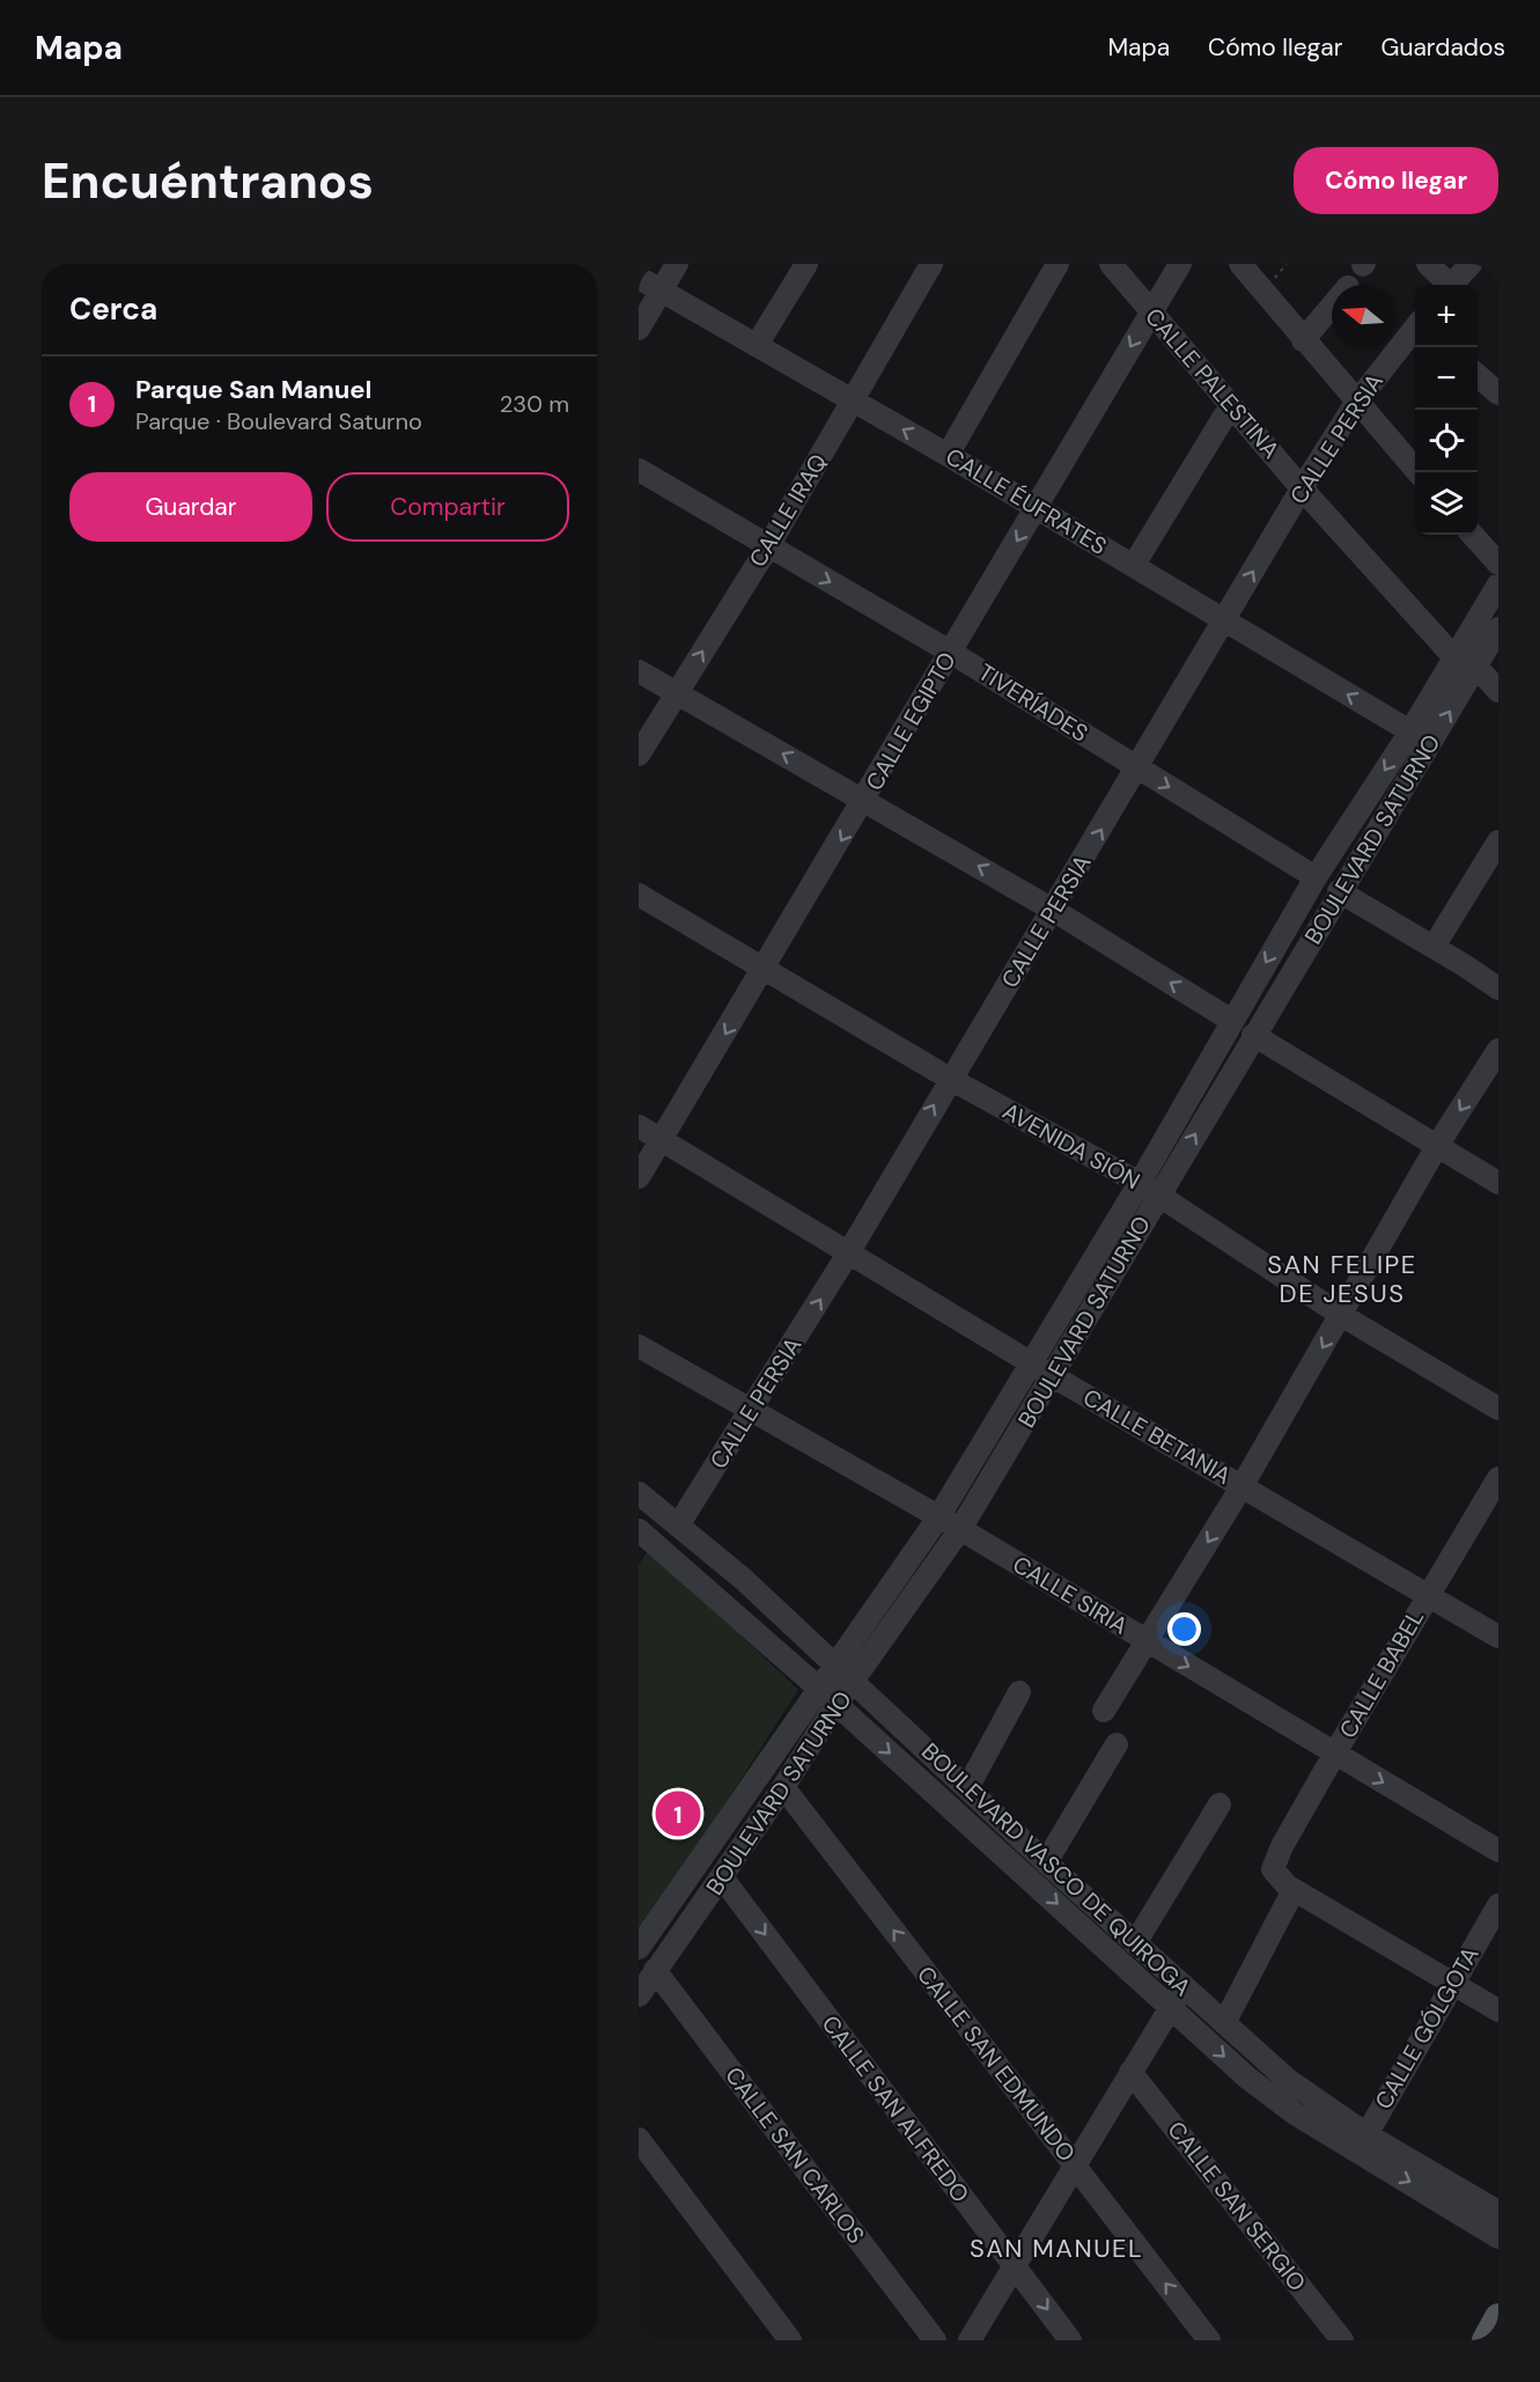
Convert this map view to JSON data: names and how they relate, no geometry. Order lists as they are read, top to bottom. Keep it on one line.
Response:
{"streets":{"street":["CALLE PALESTINA","CALLE PERSIA","CALLE ÉUFRATES","CALLE IRAQ","TIVERÍADES","CALLE EGIPTO","BOULEVARD SATURNO","AVENIDA SIÓN","CALLE BETANIA","CALLE SIRIA","CALLE BABEL","BOULEVARD VASCO DE QUIROGA","CALLE GÓLGOTA","CALLE SAN EDMUNDO","CALLE SAN ALFREDO","CALLE SAN CARLOS","CALLE SAN SERGIO"]},"crossings":[["CALLE PALESTINA","CALLE PERSIA"],["CALLE PALESTINA","CALLE EGIPTO"],["CALLE PALESTINA","BOULEVARD SATURNO"],["CALLE PERSIA","CALLE ÉUFRATES"],["CALLE PERSIA","TIVERÍADES"],["CALLE PERSIA","AVENIDA SIÓN"],["CALLE PERSIA","CALLE BETANIA"],["CALLE PERSIA","CALLE SIRIA"],["CALLE PERSIA","BOULEVARD VASCO DE QUIROGA"],["CALLE ÉUFRATES","CALLE IRAQ"],["CALLE ÉUFRATES","CALLE EGIPTO"],["CALLE ÉUFRATES","BOULEVARD SATURNO"],["CALLE IRAQ","TIVERÍADES"],["TIVERÍADES","CALLE EGIPTO"],["TIVERÍADES","BOULEVARD SATURNO"],["CALLE EGIPTO","AVENIDA SIÓN"],["CALLE EGIPTO","CALLE BETANIA"],["BOULEVARD SATURNO","AVENIDA SIÓN"],["BOULEVARD SATURNO","CALLE BETANIA"],["BOULEVARD SATURNO","CALLE SIRIA"],["BOULEVARD SATURNO","BOULEVARD VASCO DE QUIROGA"],["BOULEVARD SATURNO","CALLE SAN EDMUNDO"],["BOULEVARD SATURNO","CALLE SAN ALFREDO"],["BOULEVARD SATURNO","CALLE SAN CARLOS"],["CALLE BETANIA","CALLE BABEL"],["CALLE SIRIA","CALLE BABEL"],["BOULEVARD VASCO DE QUIROGA","CALLE GÓLGOTA"]],"one_way":["CALLE PERSIA","CALLE ÉUFRATES","CALLE SAN EDMUNDO","CALLE SAN ALFREDO"],"districts":["SAN FELIPE DE JESUS","SAN MANUEL"],"north":"left","page":{"header":"Mapa","nav":["Mapa","Cómo llegar","Guardados"],"buttons":["Cómo llegar",["Guardar","Compartir"]],"title":"Encuéntranos","heading":"Cerca","map_buttons":["+","−"],"list":[{"mark":"1","name":"Parque San Manuel","note":"Parque · Boulevard Saturno","value":"230 m"}],"pins":"1"}}
